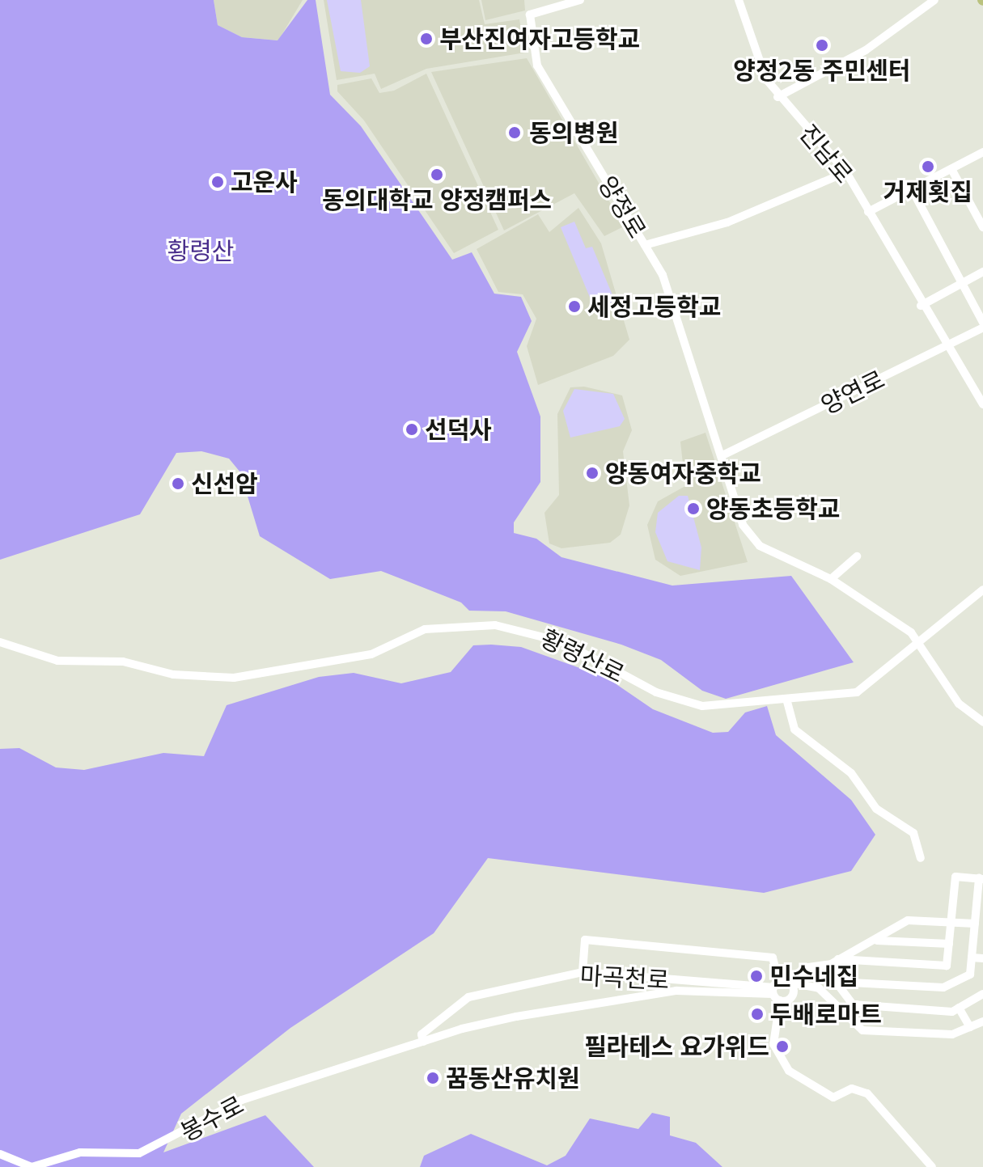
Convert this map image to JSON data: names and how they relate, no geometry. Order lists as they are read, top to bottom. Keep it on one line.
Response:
{"streets":{"street":["진남로","양정로","양연로","황령산로","마곡천로","봉수로"]},"crossings":[["진남로","양연로"],["양정로","양연로"],["양정로","황령산로"],["마곡천로","봉수로"]],"parks":["황령산"],"places":["부산진여자고등학교","양정2동 주민센터","동의병원","거제횟집","동의대학교 양정캠퍼스","고운사","세정고등학교","선덕사","양동여자중학교","신선암","양동초등학교","민수네집","두배로마트","필라테스 요가위드","꿈동산유치원"]}
